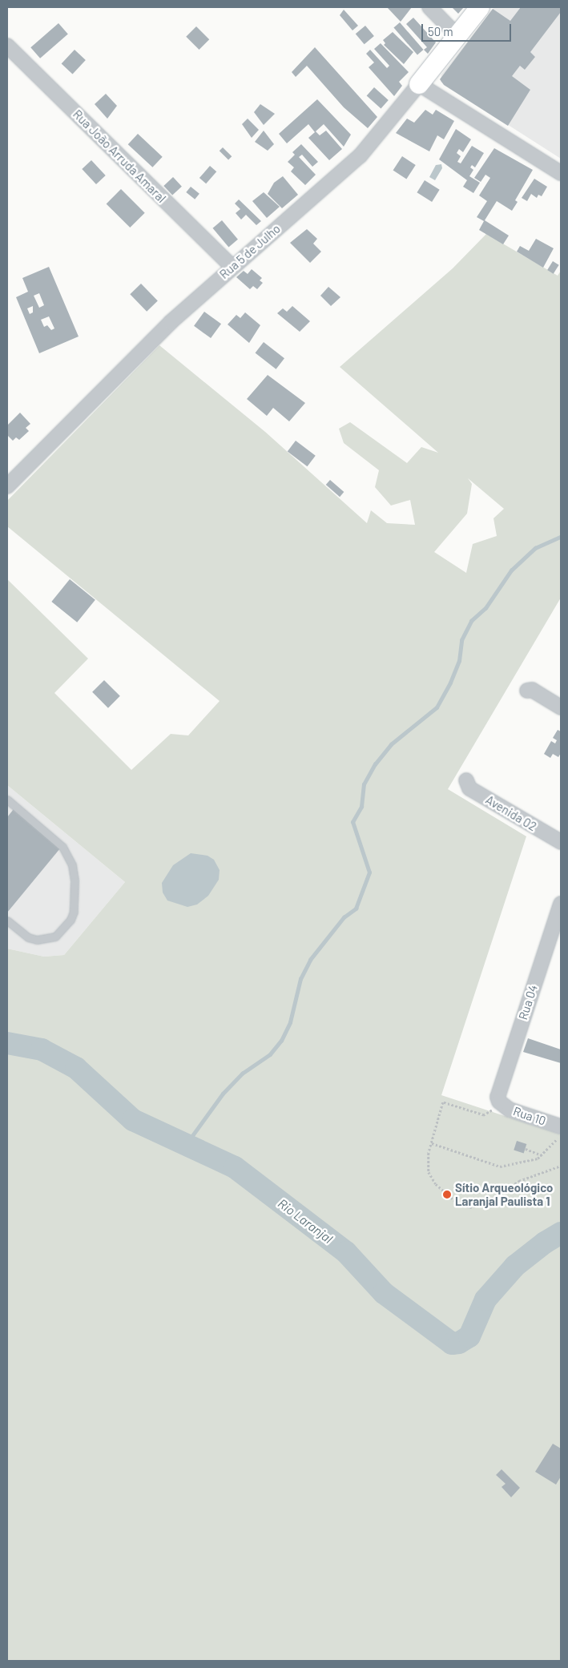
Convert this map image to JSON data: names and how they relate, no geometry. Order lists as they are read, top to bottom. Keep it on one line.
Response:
{"streets":{"street":["Rua João Arruda Amaral","Rua 5 de Julho","Avenida 02","Rua 04","Rua 10"]},"crossings":[["Rua João Arruda Amaral","Rua 5 de Julho"],["Rua 04","Rua 10"]],"water":["Rio Laranjal"],"places":["Sítio Arqueológico Laranjal Paulista 1"],"scale_bar":"50 m"}
